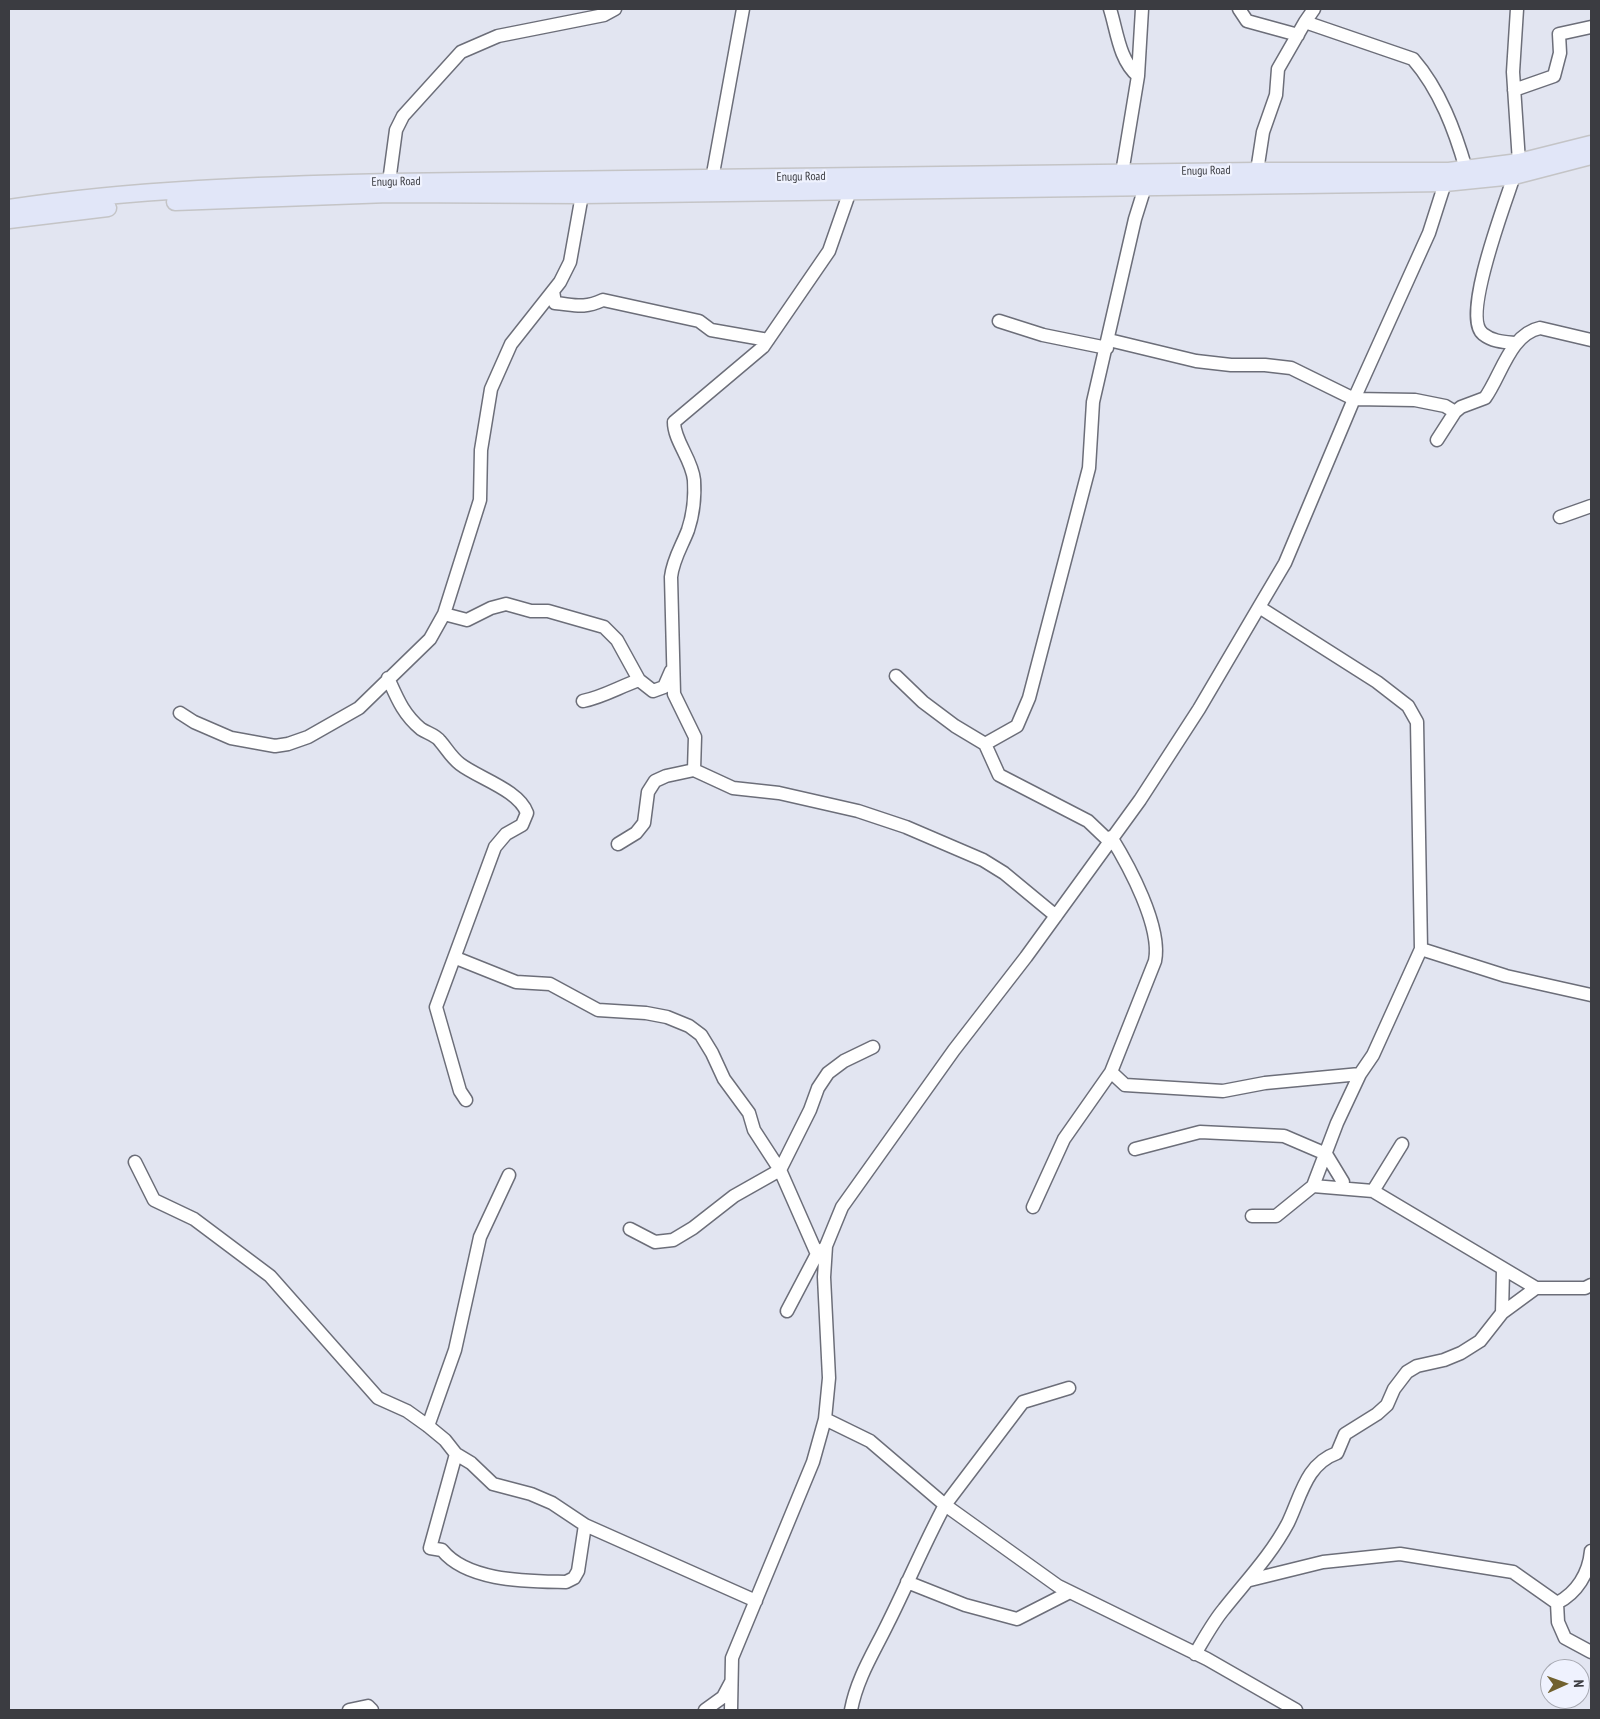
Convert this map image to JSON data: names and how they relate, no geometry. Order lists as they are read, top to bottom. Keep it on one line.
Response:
{"streets":{"main road":["Enugu Road"]},"north":"right"}
